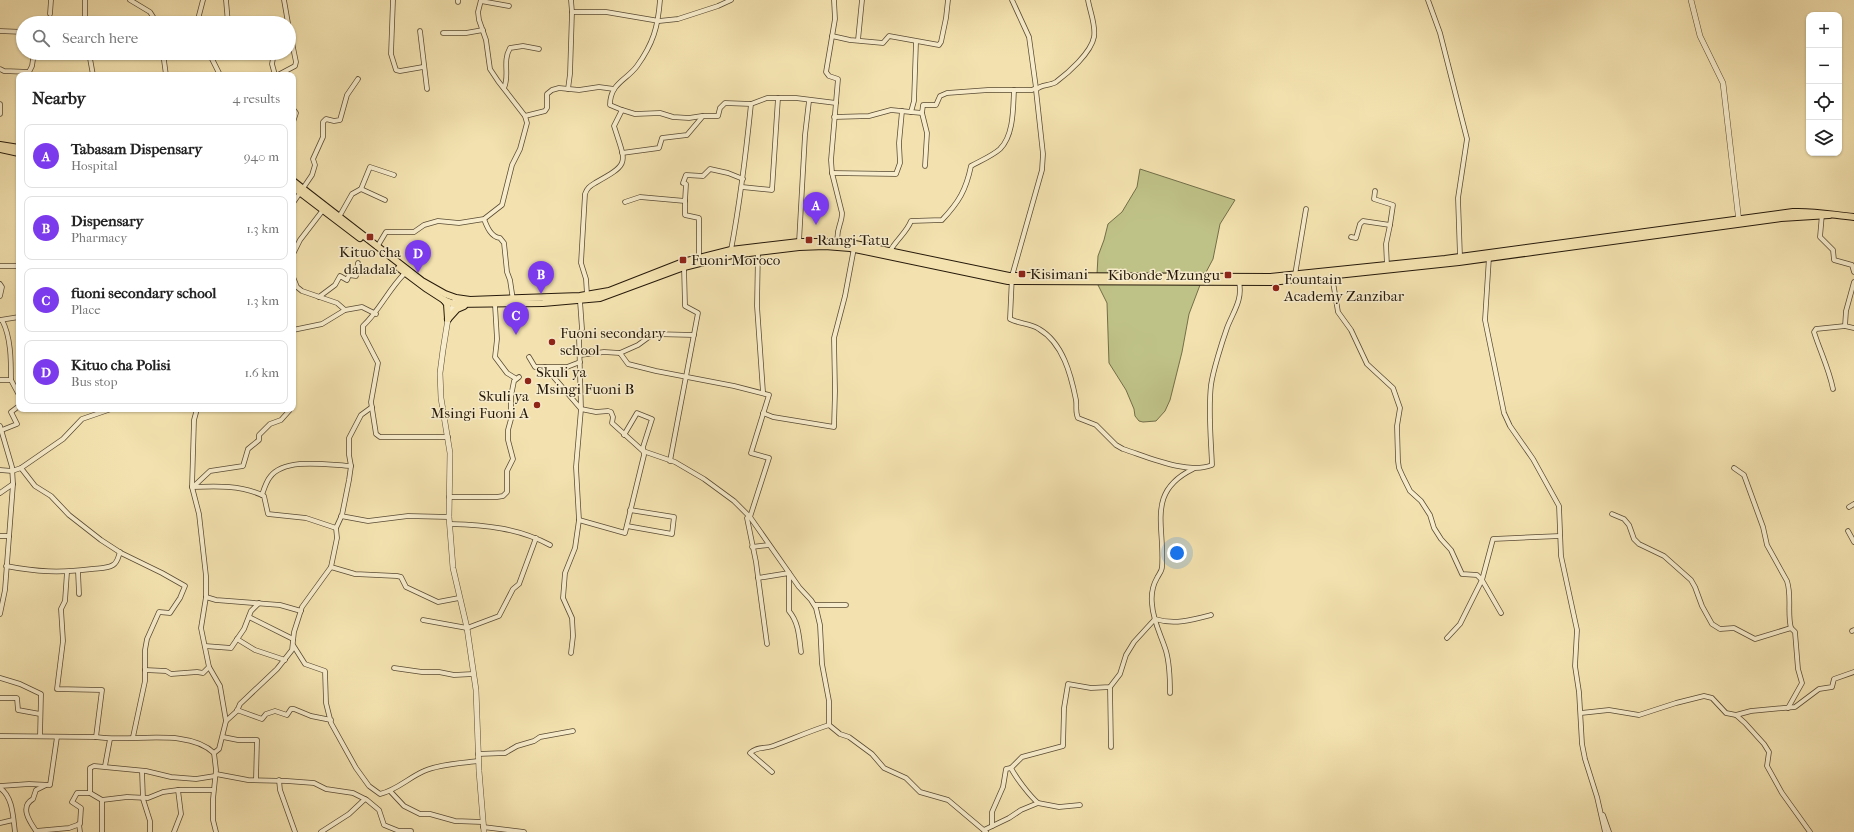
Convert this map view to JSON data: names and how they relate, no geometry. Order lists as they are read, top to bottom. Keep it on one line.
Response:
{"places":{"transit":["Kituo cha daladala","Rangi Tatu","Fuoni Moroco","Kisimani","Kibonde Mzungu"],"other":["Fountain Academy Zanzibar","Fuoni secondary school","Skuli ya Msingi Fuoni B","Skuli ya Msingi Fuoni A"]},"page":{"map_buttons":["+","−"],"search":"Search here","heading":["Nearby","4 results"],"list":[{"mark":"A","name":"Tabasam Dispensary","note":"Hospital","value":"940 m"},{"mark":"B","name":"Dispensary","note":"Pharmacy","value":"1.3 km"},{"mark":"C","name":"fuoni secondary school","note":"Place","value":"1.3 km"},{"mark":"D","name":"Kituo cha Polisi","note":"Bus stop","value":"1.6 km"}],"pins":["A","D","B","C"]}}
